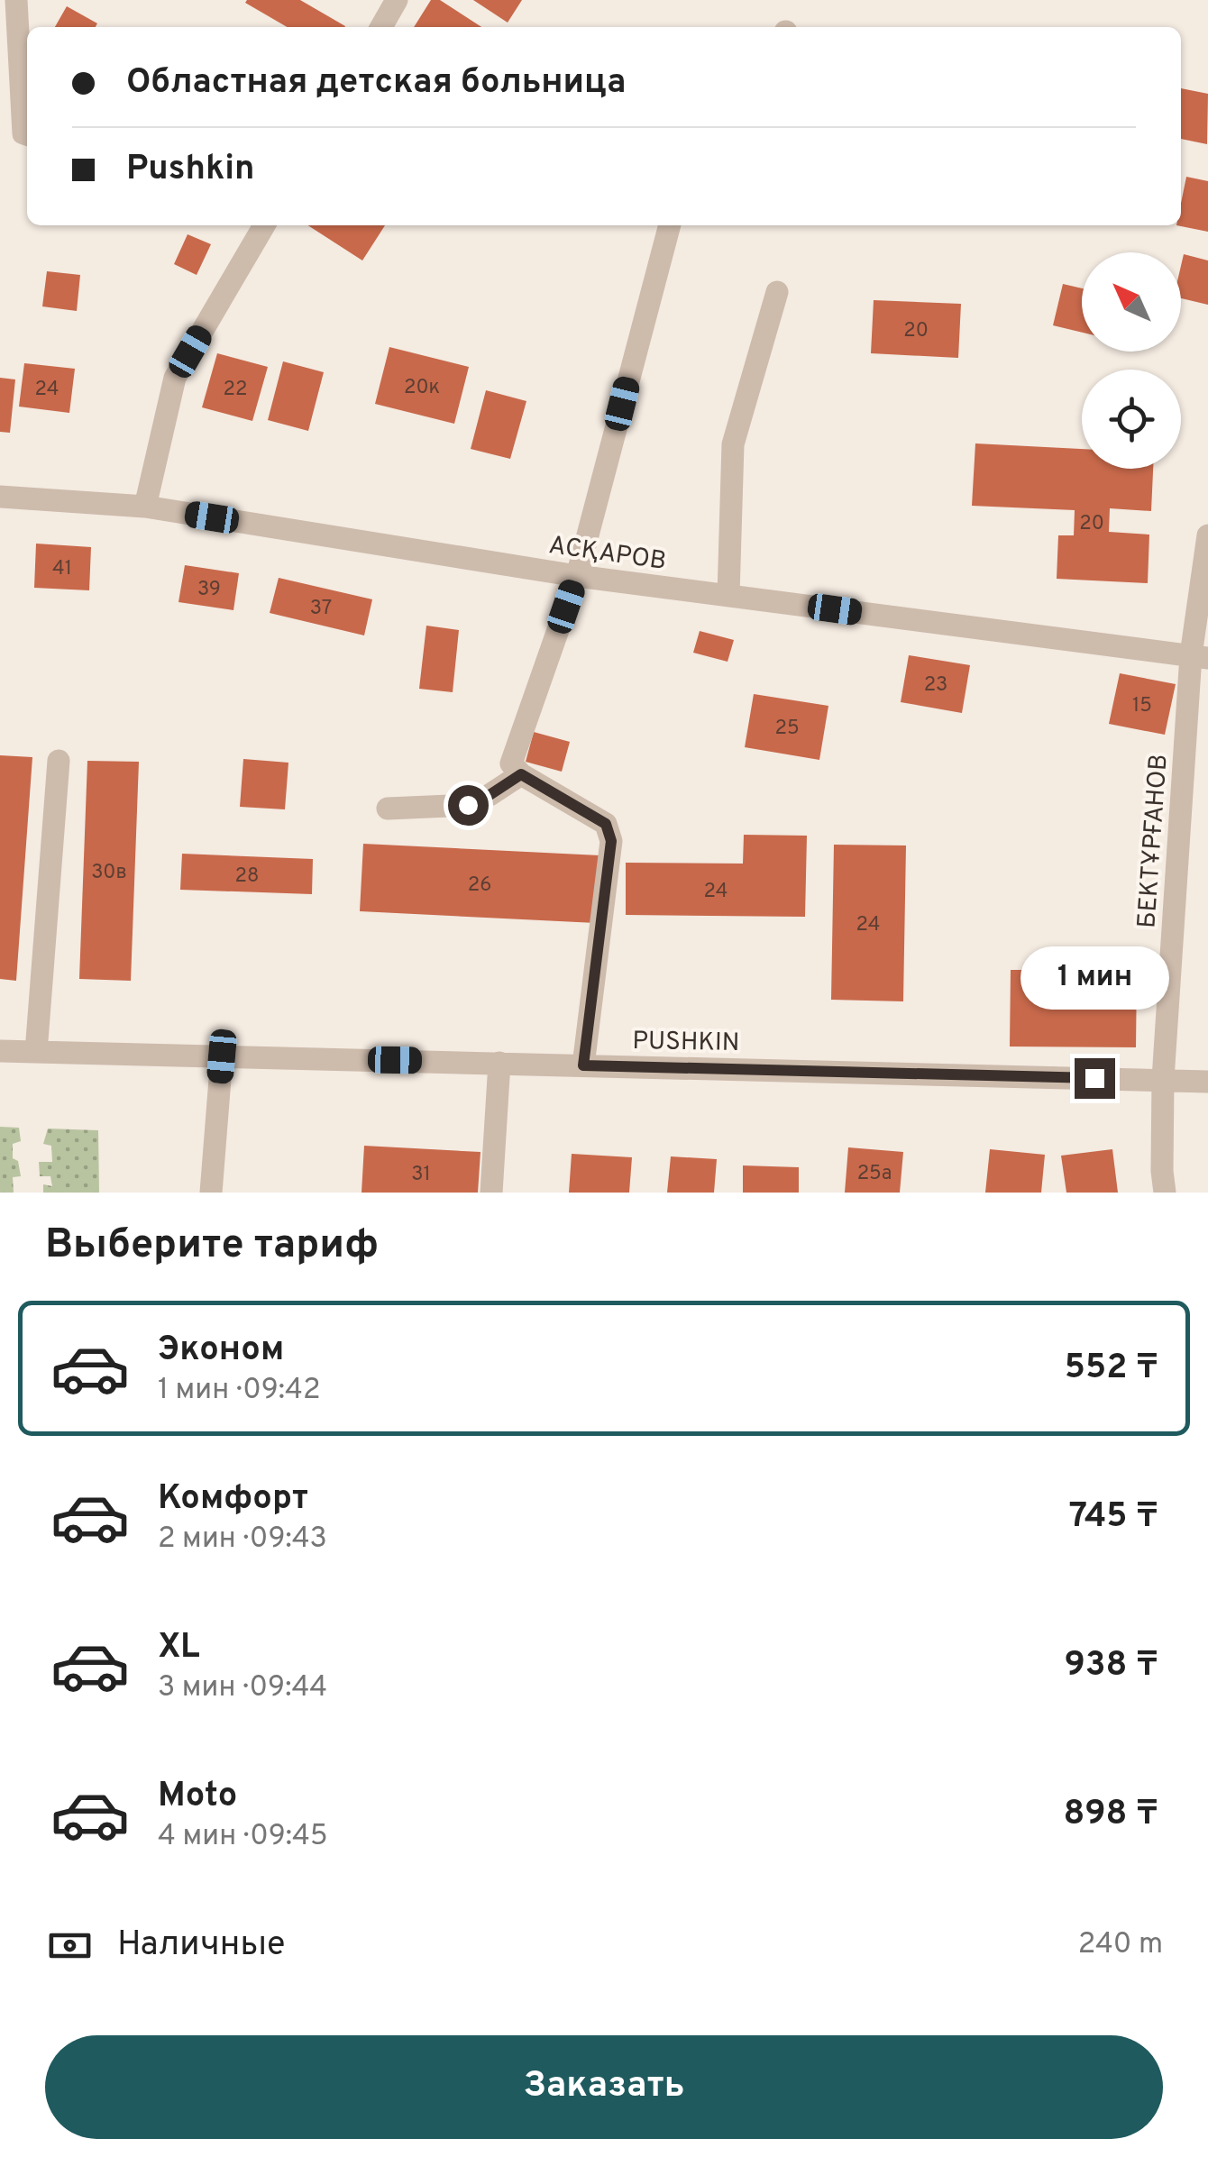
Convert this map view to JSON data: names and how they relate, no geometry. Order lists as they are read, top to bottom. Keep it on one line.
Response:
{"streets":{"street":["АСҚАРОВ","БЕКТҰРҒАНОВ","PUSHKIN"]},"crossings":[["АСҚАРОВ","БЕКТҰРҒАНОВ"],["БЕКТҰРҒАНОВ","PUSHKIN"]],"house_numbers":["20","20к","24","22","20","41","39","37","23","15","25","30в","28","26","24","24","25а","31"],"north":"top left","page":{"banner":["Областная детская больница","Pushkin"],"bubble":"1 мин","heading":"Выберите тариф","list":[{"name":"Эконом","note":"1 мин · 09:42","value":"552 ₸"},{"name":"Комфорт","note":"2 мин · 09:43","value":"745 ₸"},{"name":"XL","note":"3 мин · 09:44","value":"938 ₸"},{"name":"Moto","note":"4 мин · 09:45","value":"898 ₸"}],"pay":["Наличные","240 m"],"buttons":"Заказать"}}
